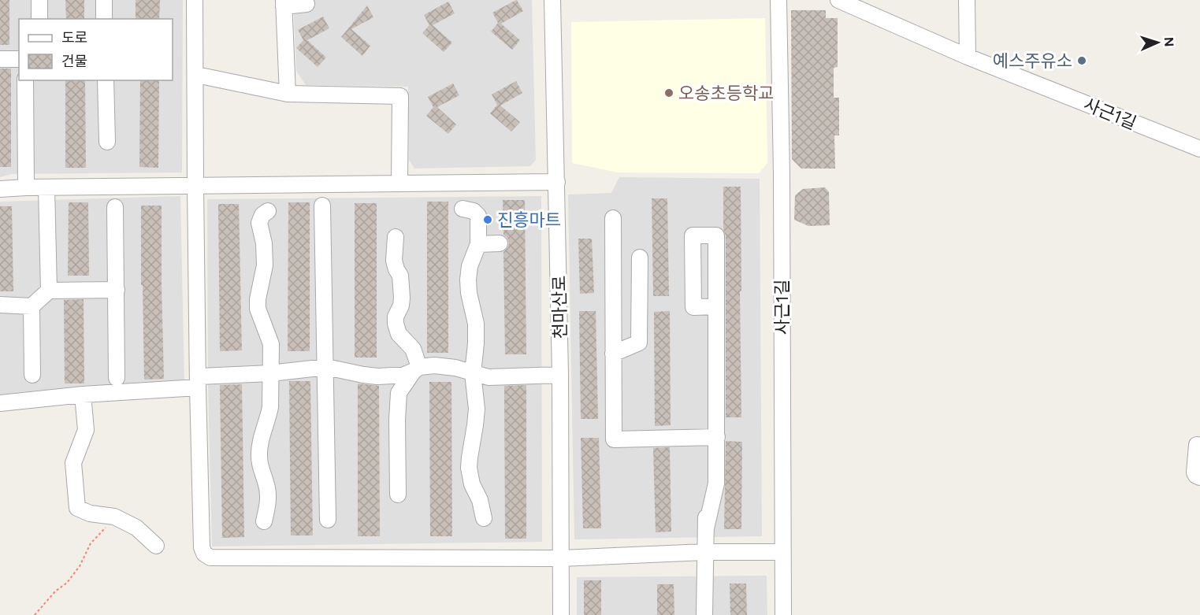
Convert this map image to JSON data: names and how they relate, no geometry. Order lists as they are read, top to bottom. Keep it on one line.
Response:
{"streets":{"street":["사근1길","천마산로"]},"places":["예스주유소","오송초등학교","진흥마트"],"legend":["도로","건물"],"north":"right"}
